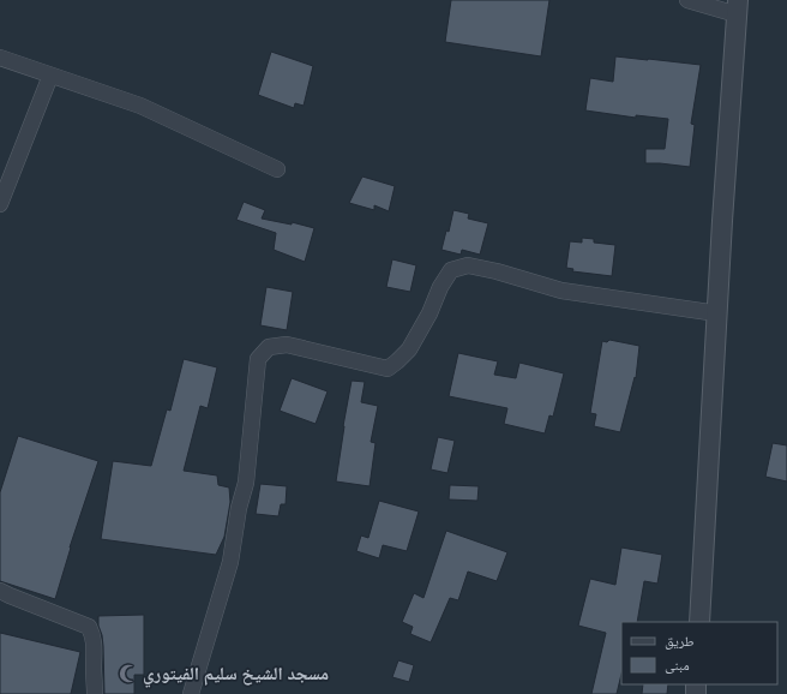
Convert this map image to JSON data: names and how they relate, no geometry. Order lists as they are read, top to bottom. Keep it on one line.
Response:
{"places":{"mosque":["مسجد الشيخ سليم الفيتوري"]},"legend":["طريق","مبنى"]}
